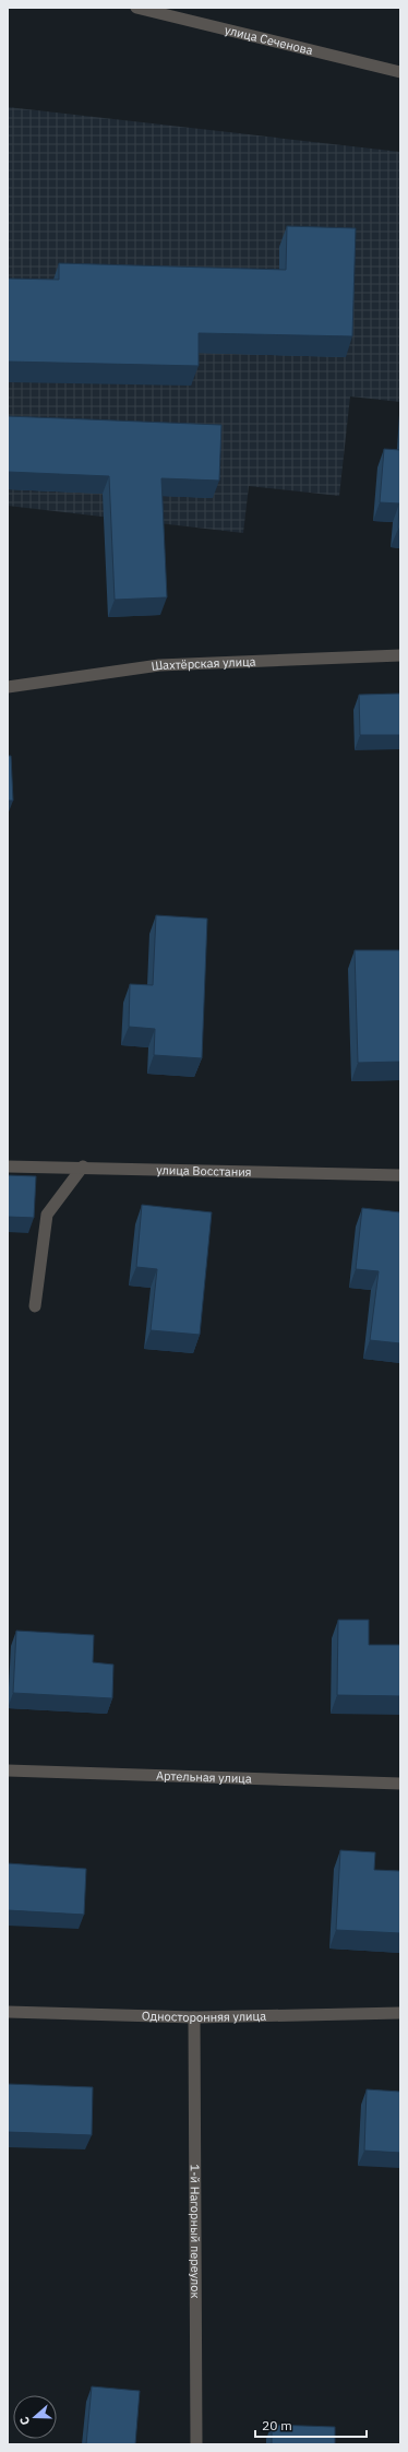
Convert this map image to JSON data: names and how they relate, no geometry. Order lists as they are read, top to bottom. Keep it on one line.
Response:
{"streets":{"street":["улица Сеченова","Шахтёрская улица","улица Восстания","Артельная улица","Односторонняя улица","1-й Нагорный переулок"]},"crossings":[["Односторонняя улица","1-й Нагорный переулок"]],"scale_bar":"20 m","north":"left"}
